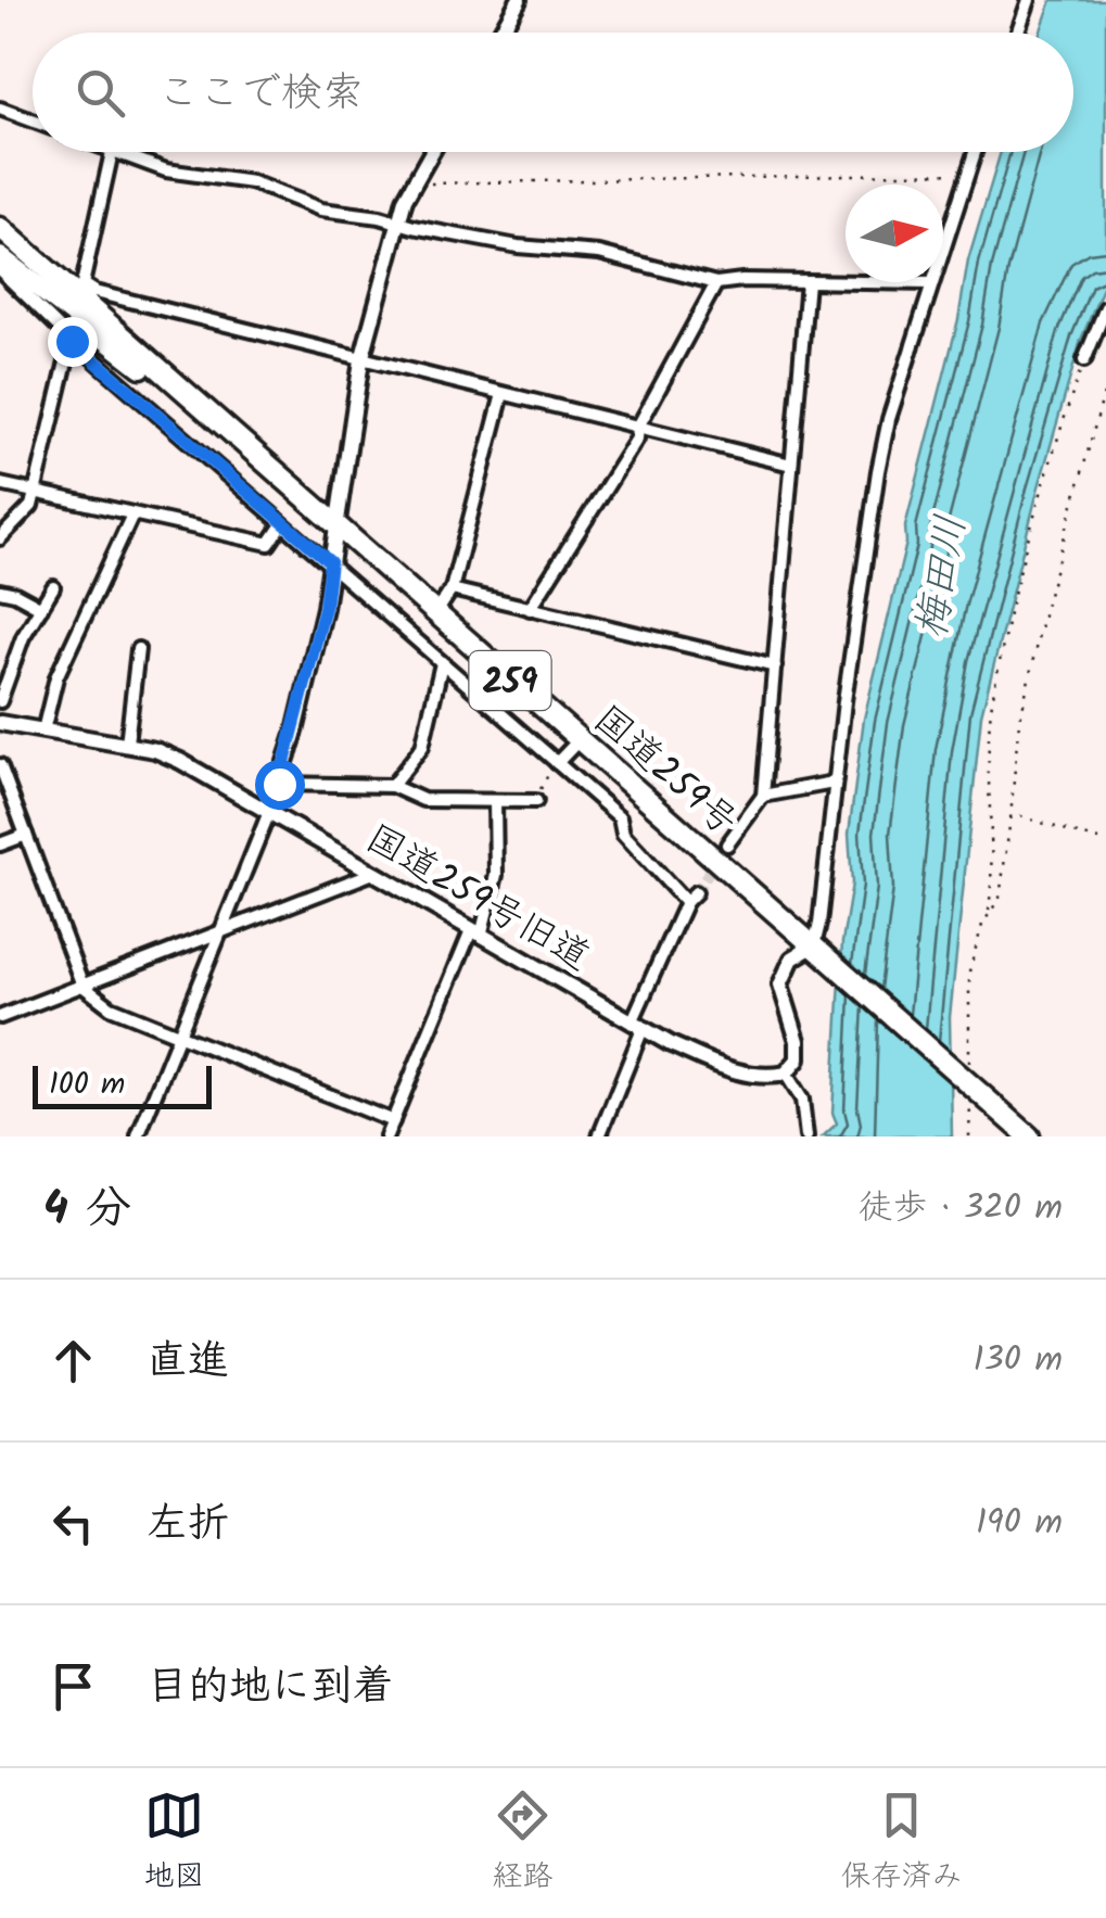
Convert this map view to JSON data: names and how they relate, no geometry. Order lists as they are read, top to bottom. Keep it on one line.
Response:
{"streets":{"highway":["259","国道259号"],"street":["国道259号旧道"]},"water":["梅田川"],"scale_bar":"100 m","north":"right","page":{"search":"ここで検索","scale":"100 m","heading":["4 分","徒歩 · 320 m"],"list":[["直進","130 m"],["左折","190 m"],"目的地に到着"],"nav":["地図","経路","保存済み"]}}
